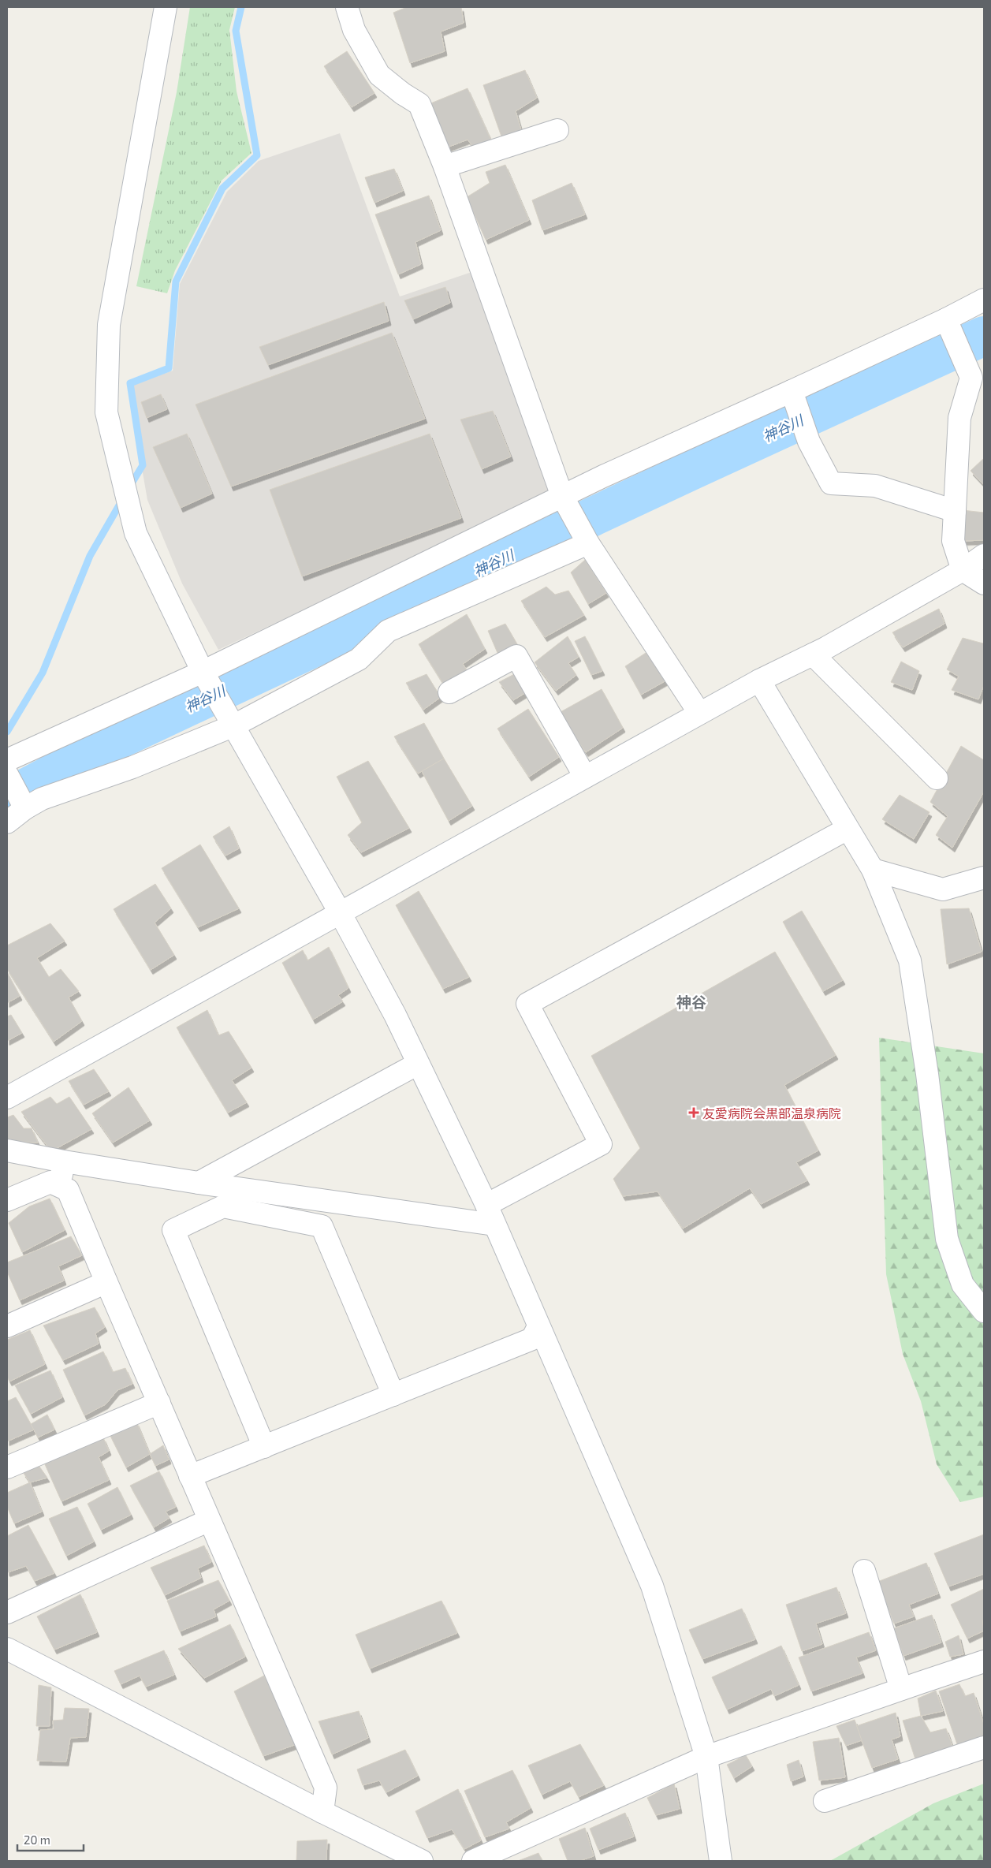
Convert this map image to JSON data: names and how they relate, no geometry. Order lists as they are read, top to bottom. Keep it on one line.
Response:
{"districts":["神谷"],"water":["神谷川"],"places":{"health":["友愛病院会黒部温泉病院"]},"scale_bar":"20 m"}
